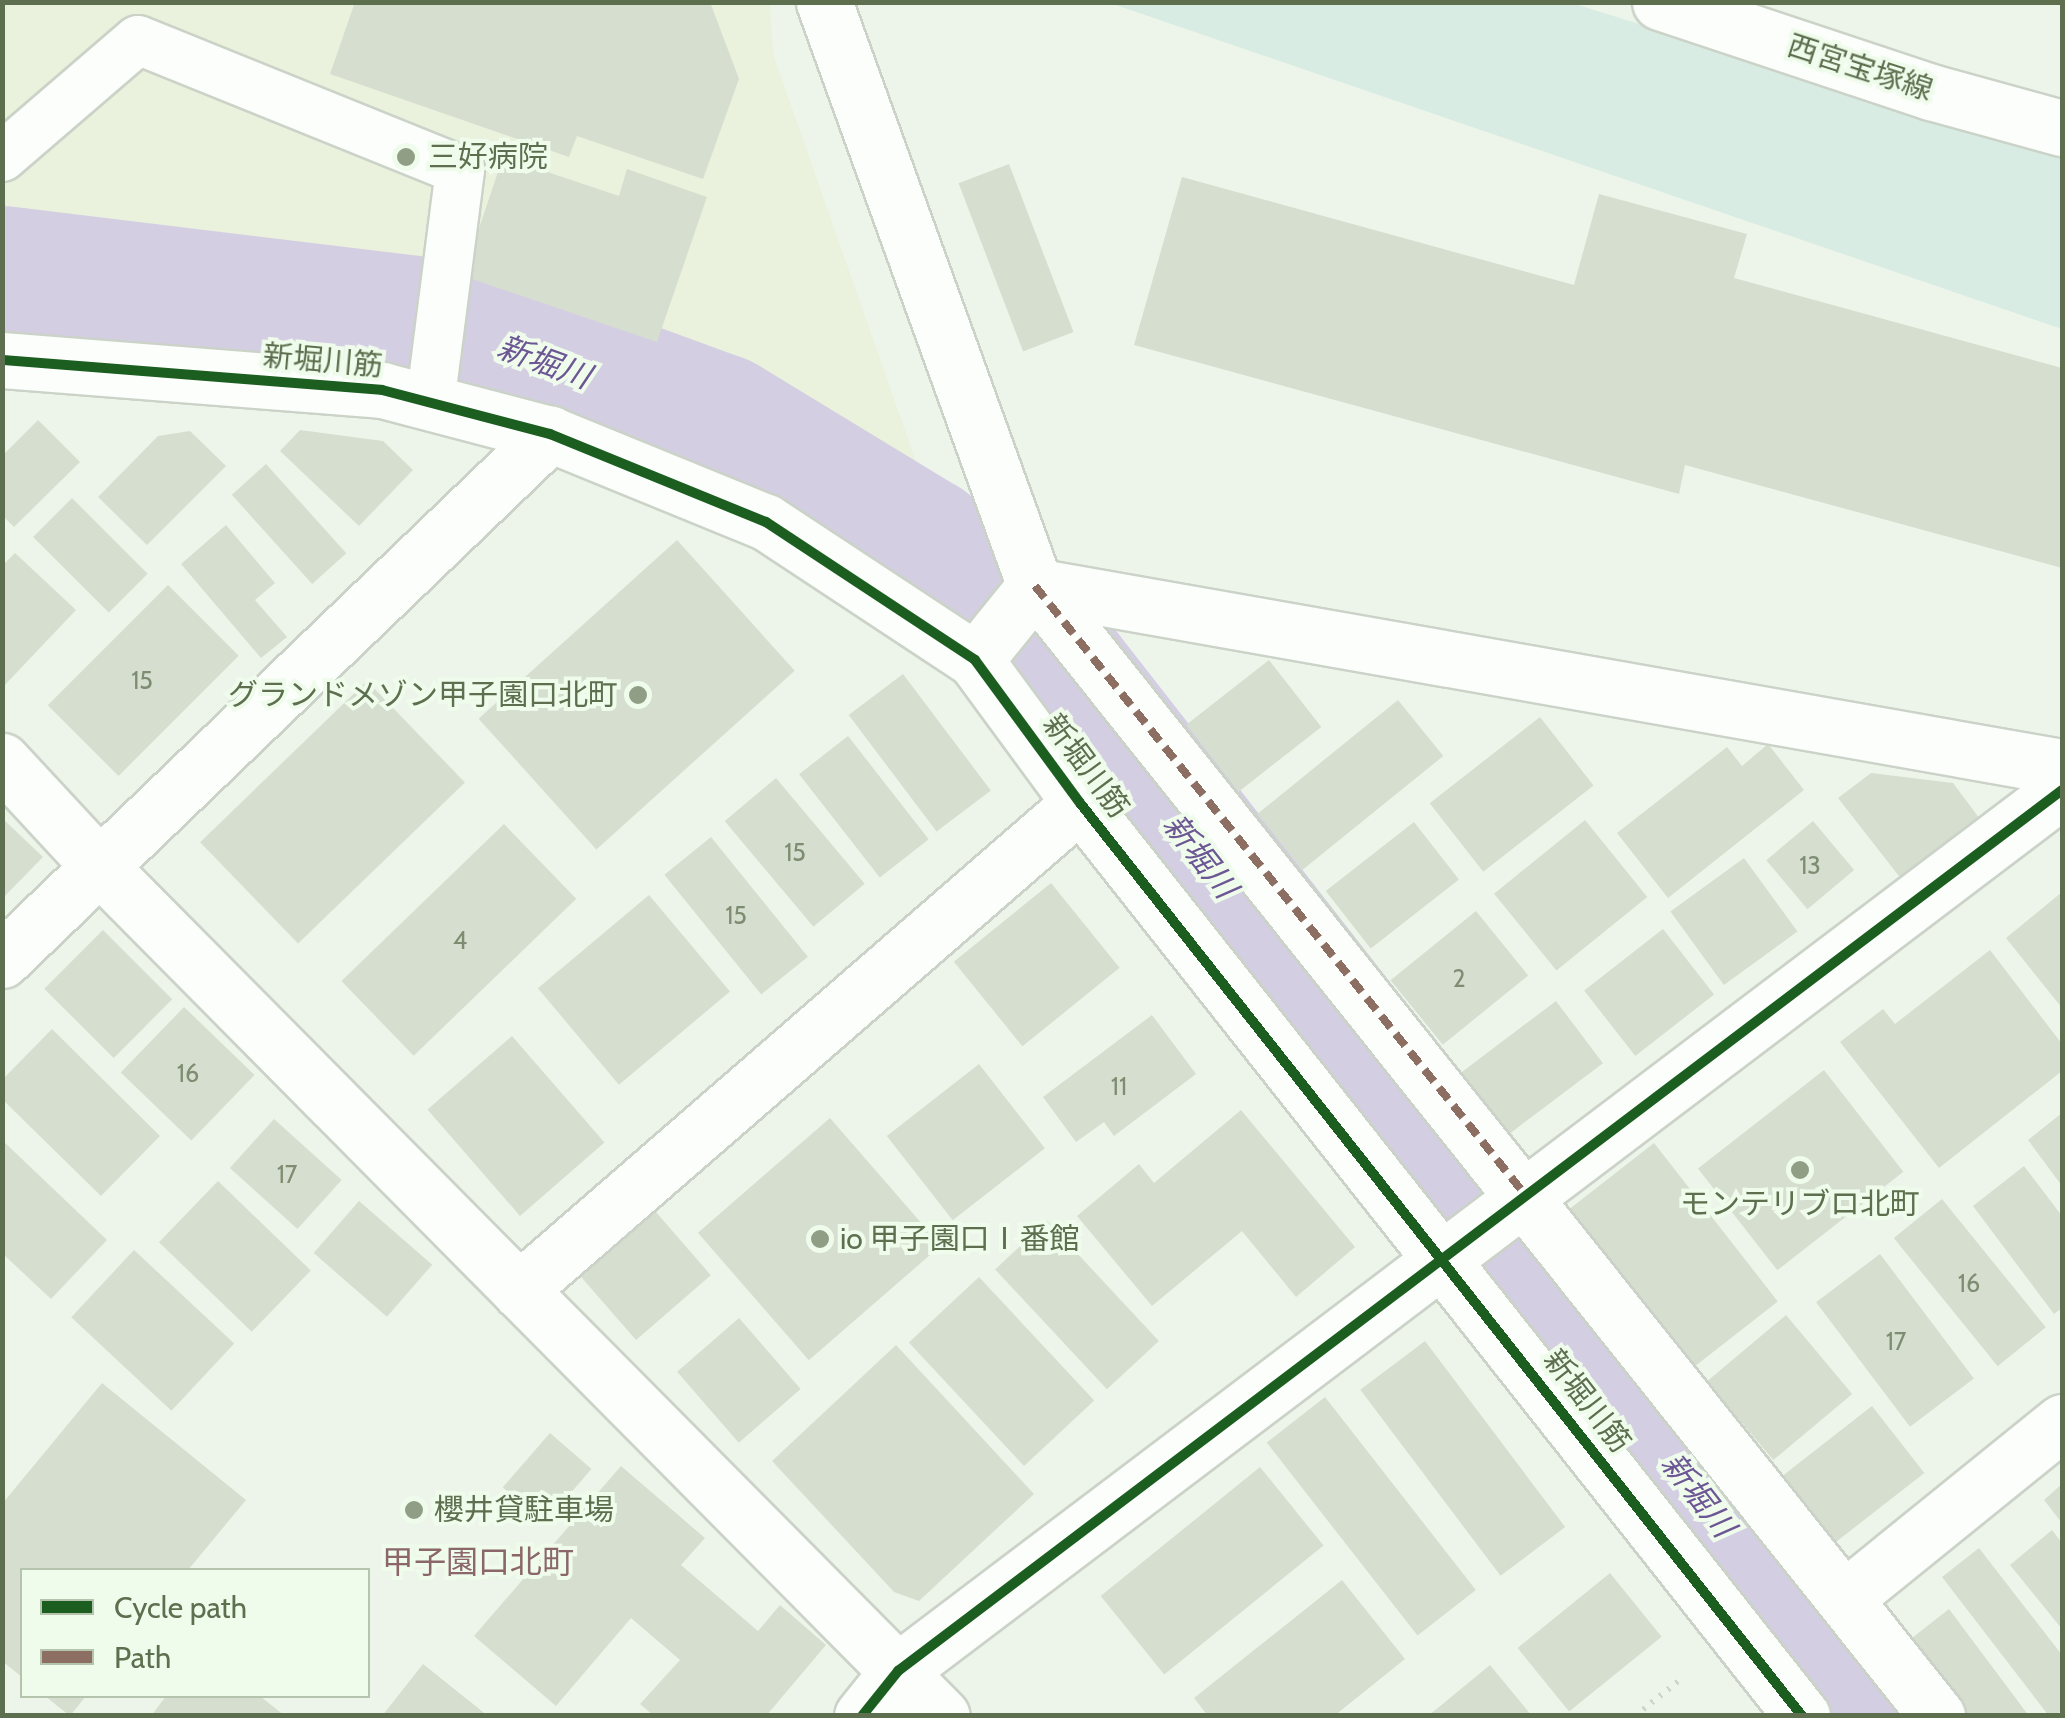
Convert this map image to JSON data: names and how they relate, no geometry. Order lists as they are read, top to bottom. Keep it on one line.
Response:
{"streets":{"street":["西宮宝塚線","新堀川筋"]},"districts":["甲子園口北町"],"water":["新堀川"],"places":["三好病院","グランドメゾン甲子園口北町","モンテリブロ北町","io 甲子園口Ⅰ番館","櫻井貸駐車場"],"house_numbers":["15","15","13","15","4","2","16","11","17","16","17"],"legend":["Cycle path","Path"]}
